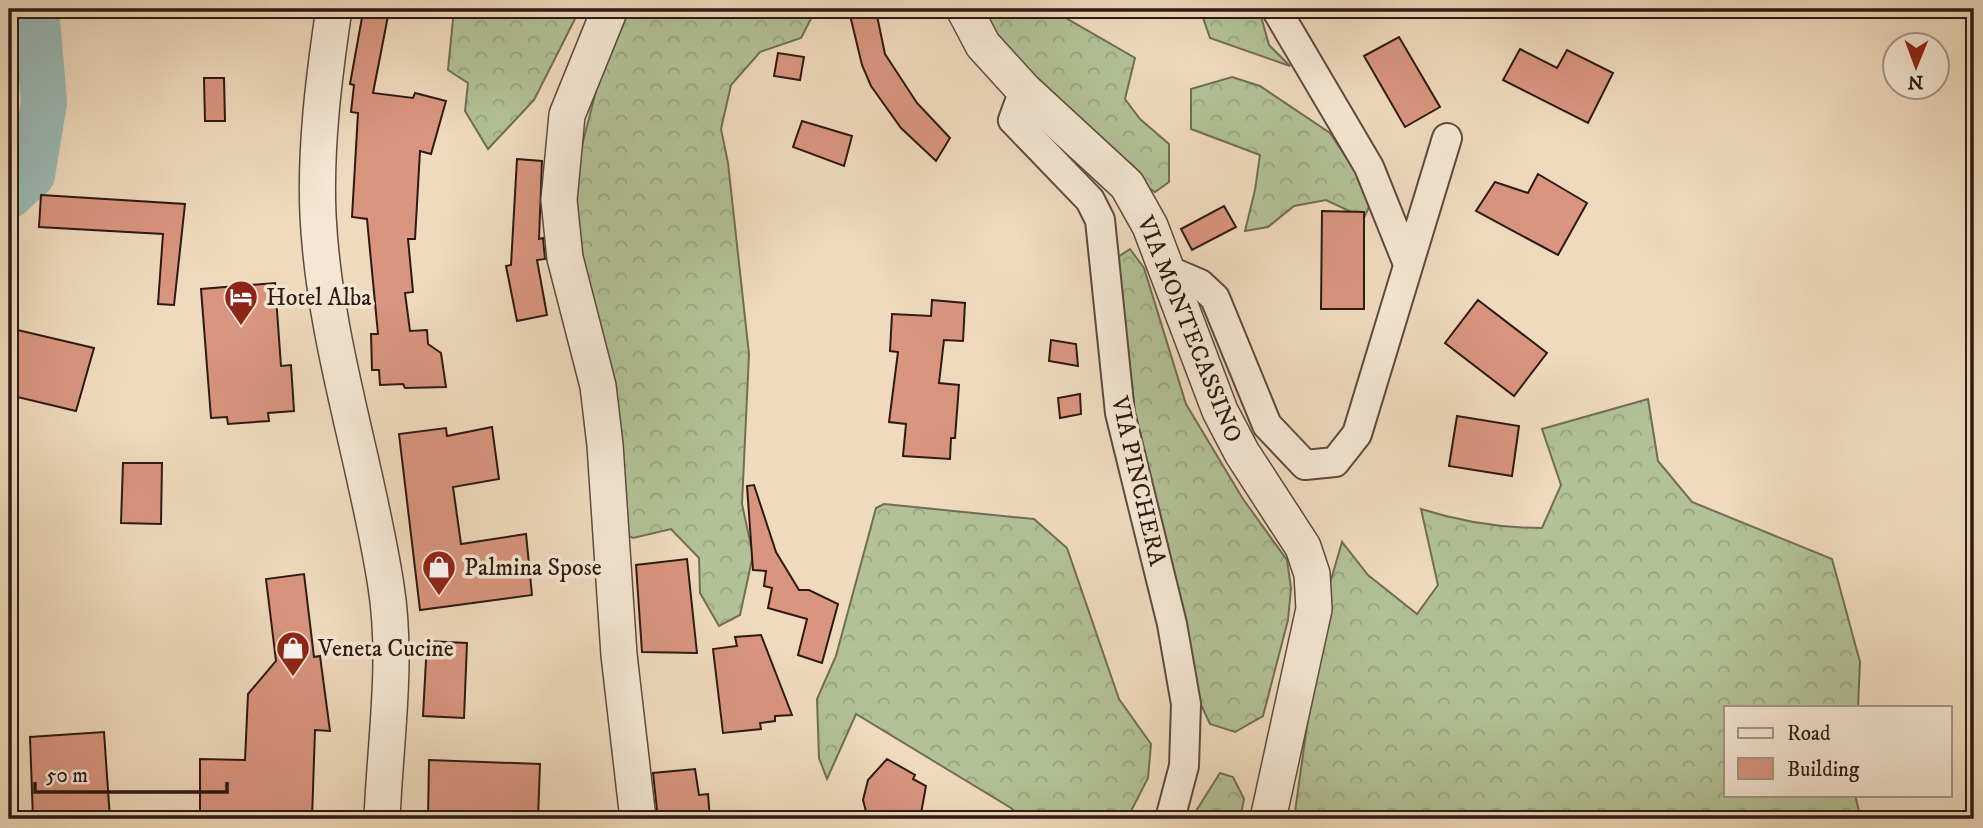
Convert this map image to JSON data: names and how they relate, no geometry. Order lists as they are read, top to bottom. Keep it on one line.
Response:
{"streets":{"street":["VIA MONTECASSINO","VIA PINCHERA"]},"crossings":[["VIA MONTECASSINO","VIA PINCHERA"]],"places":{"hotel":["Hotel Alba"],"shop":["Palmina Spose","Veneta Cucine"]},"legend":["Road","Building"],"scale_bar":"50 m","north":"bottom"}
